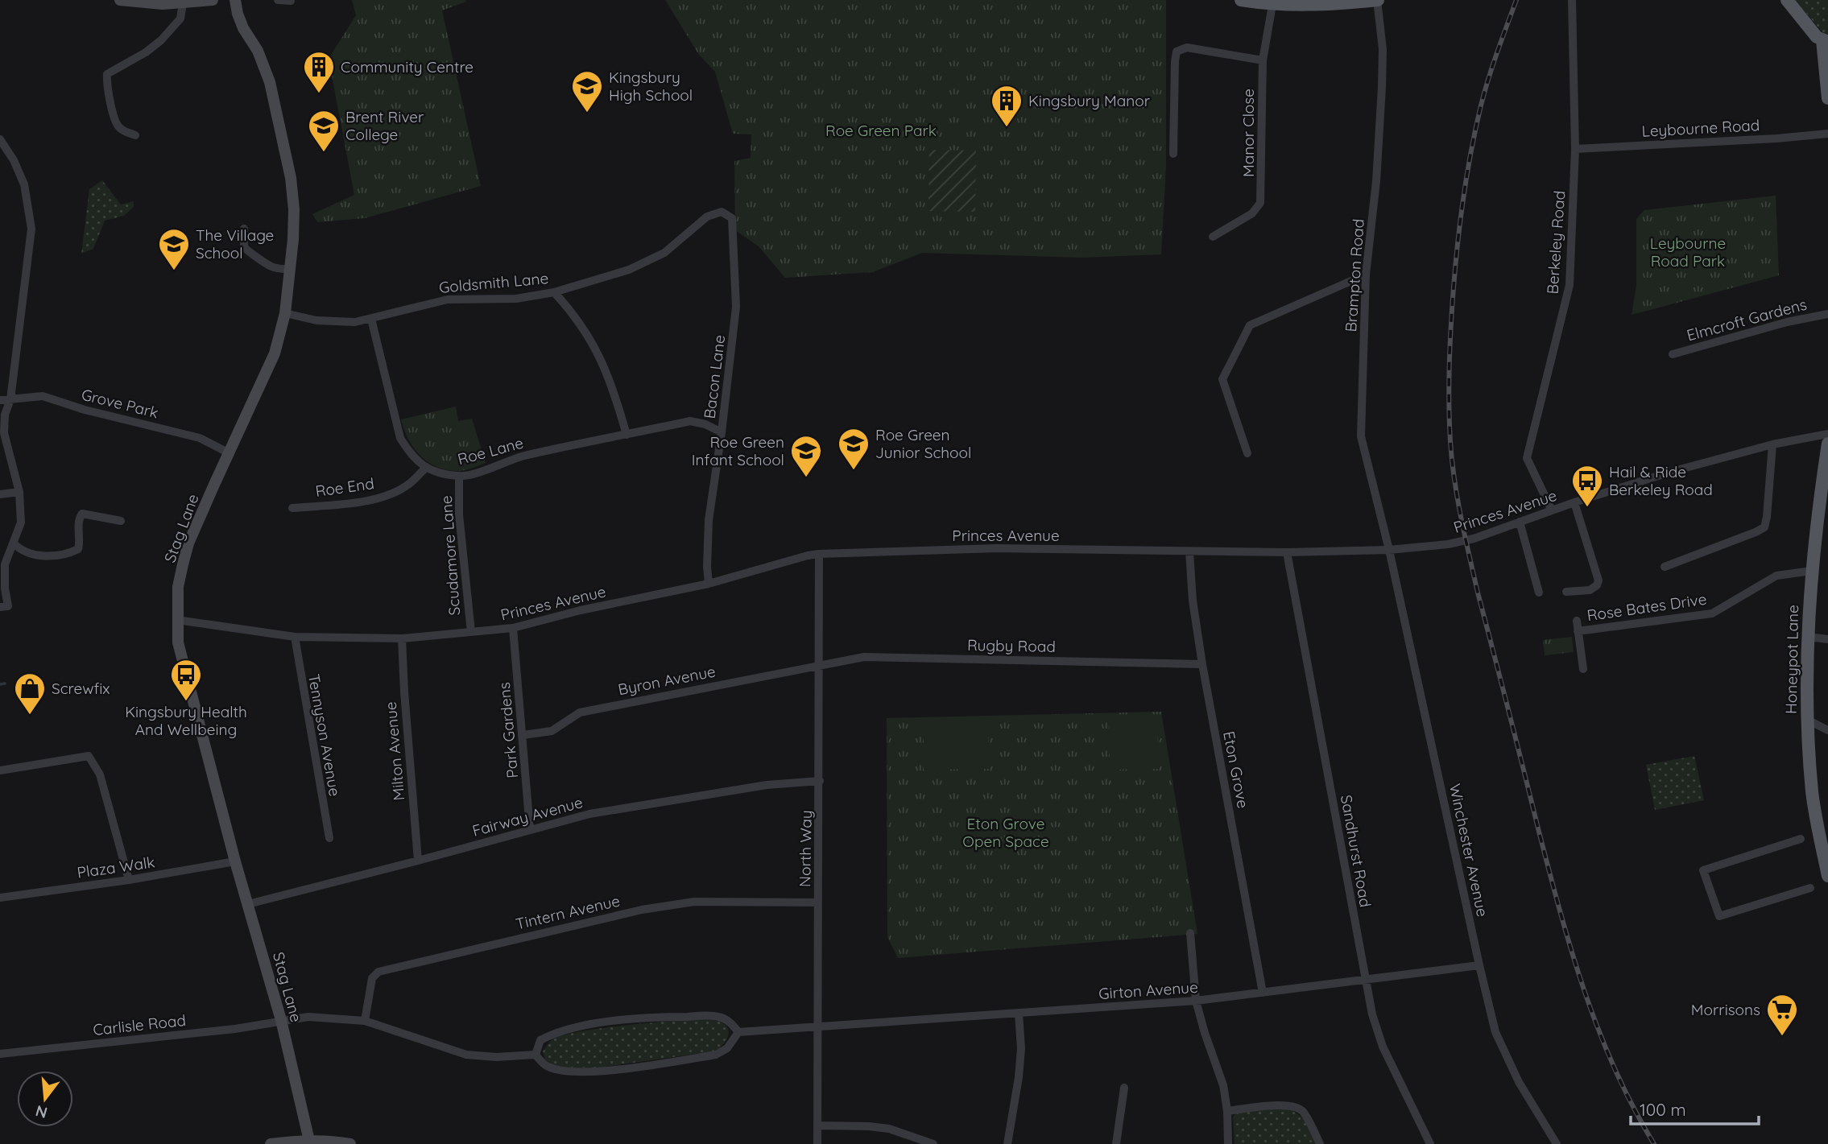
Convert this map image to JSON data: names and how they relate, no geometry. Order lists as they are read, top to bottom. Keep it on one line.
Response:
{"streets":{"main road":["Honeypot Lane"],"street":["Leybourne Road","Manor Close","Berkeley Road","Brampton Road","Goldsmith Lane","Elmcroft Gardens","Bacon Lane","Grove Park","Roe Lane","Roe End","Princes Avenue","Stag Lane","Scudamore Lane","Rose Bates Drive","Rugby Road","Byron Avenue","Park Gardens","Tennyson Avenue","Milton Avenue","Eton Grove","Fairway Avenue","North Way","Winchester Avenue","Sandhurst Road","Plaza Walk","Tintern Avenue","Girton Avenue","Carlisle Road"]},"crossings":[["Leybourne Road","Berkeley Road"],["Berkeley Road","Princes Avenue"],["Brampton Road","Princes Avenue"],["Brampton Road","Winchester Avenue"],["Goldsmith Lane","Bacon Lane"],["Goldsmith Lane","Stag Lane"],["Bacon Lane","Roe Lane"],["Bacon Lane","Princes Avenue"],["Grove Park","Stag Lane"],["Roe Lane","Roe End"],["Roe Lane","Scudamore Lane"],["Princes Avenue","Stag Lane"],["Princes Avenue","Scudamore Lane"],["Princes Avenue","Park Gardens"],["Princes Avenue","Tennyson Avenue"],["Princes Avenue","Milton Avenue"],["Princes Avenue","Eton Grove"],["Princes Avenue","North Way"],["Princes Avenue","Winchester Avenue"],["Princes Avenue","Sandhurst Road"],["Stag Lane","Fairway Avenue"],["Stag Lane","Plaza Walk"],["Stag Lane","Carlisle Road"],["Rose Bates Drive","Honeypot Lane"],["Rugby Road","Byron Avenue"],["Rugby Road","Eton Grove"],["Rugby Road","North Way"],["Byron Avenue","Park Gardens"],["Byron Avenue","North Way"],["Park Gardens","Fairway Avenue"],["Milton Avenue","Fairway Avenue"],["Eton Grove","Girton Avenue"],["Fairway Avenue","North Way"],["North Way","Tintern Avenue"],["North Way","Girton Avenue"],["Winchester Avenue","Girton Avenue"],["Sandhurst Road","Girton Avenue"],["Tintern Avenue","Carlisle Road"]],"parks":["Roe Green Park","Leybourne Road Park","Eton Grove Open Space"],"places":{"building":["Community Centre","Kingsbury Manor"],"school or university":["Kingsbury High School","Brent River College","The Village School","Roe Green Junior School","Roe Green Infant School"],"bus stop":["Hail & Ride Berkeley Road","Kingsbury Health And Wellbeing"],"shop":["Screwfix"],"supermarket":["Morrisons"]},"scale_bar":"100 m","north":"bottom"}
